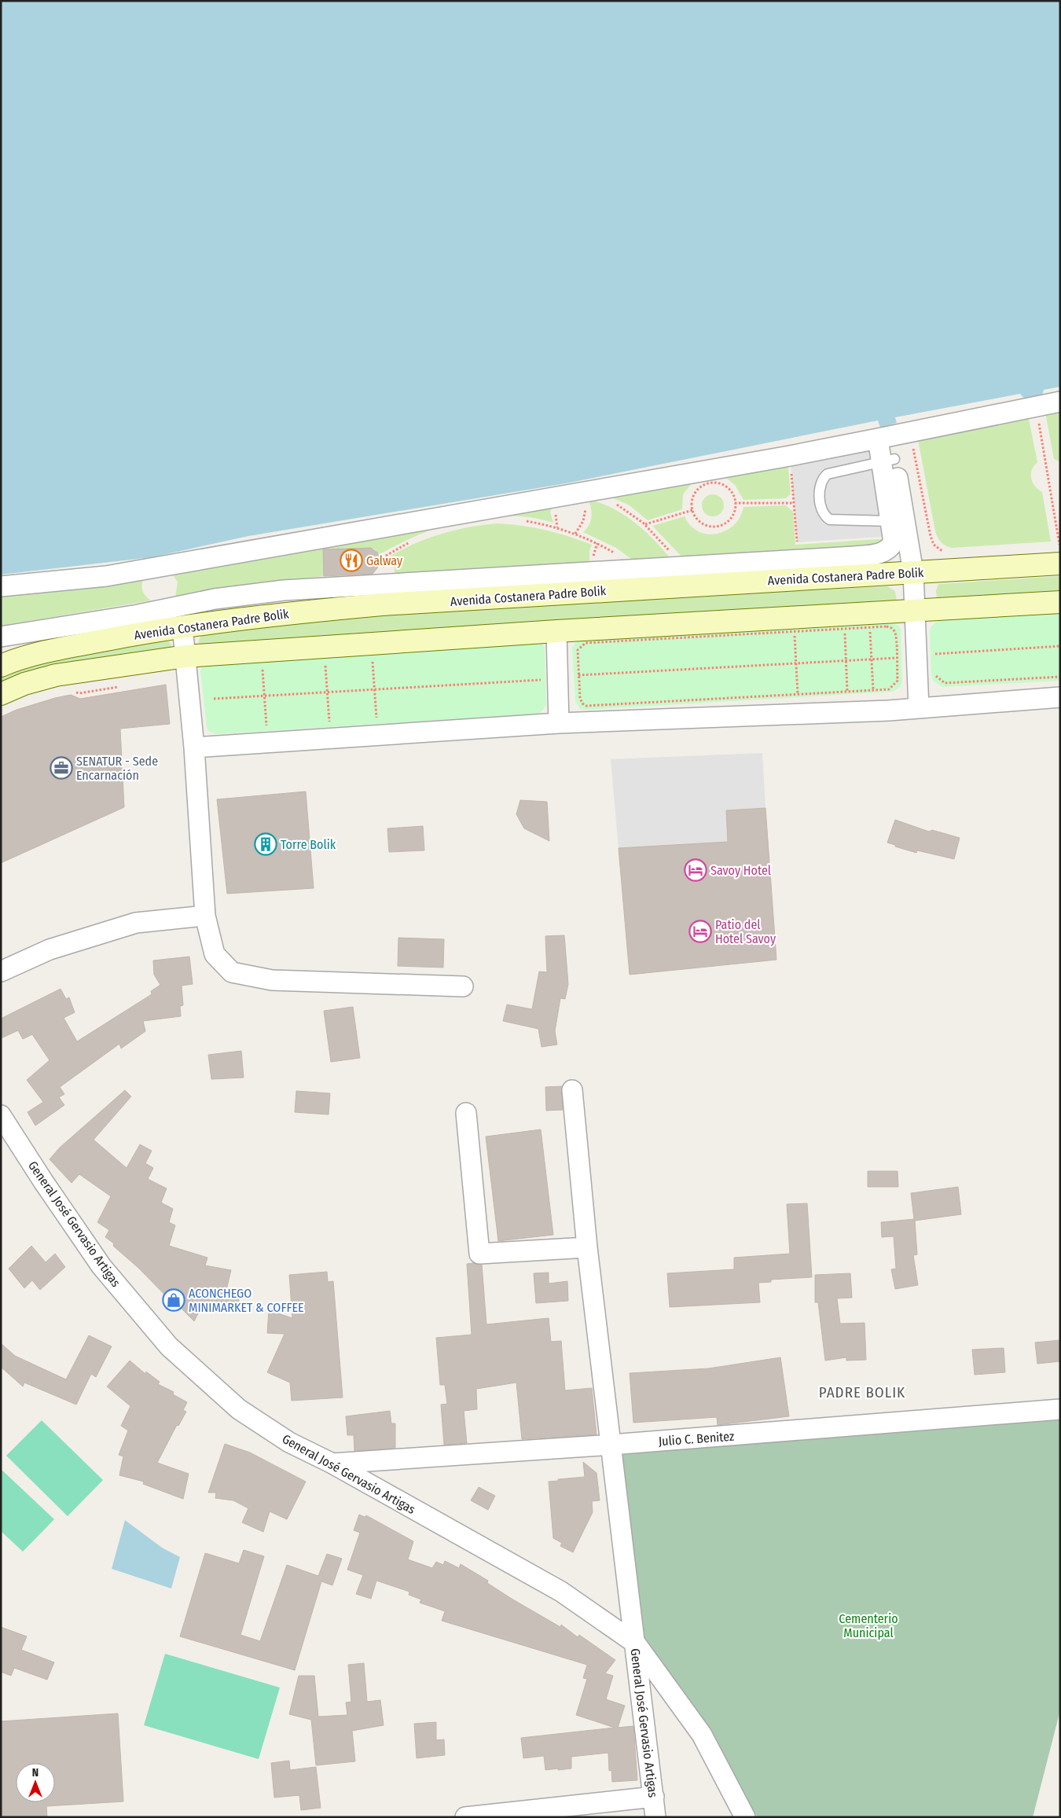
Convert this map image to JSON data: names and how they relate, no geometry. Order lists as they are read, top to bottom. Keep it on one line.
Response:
{"streets":{"main road":["Avenida Costanera Padre Bolik"],"street":["General José Gervasio Artigas","Julio C. Benitez"]},"crossings":[["General José Gervasio Artigas","Julio C. Benitez"]],"districts":["PADRE BOLIK"],"parks":["Cementerio Municipal"],"places":{"restaurant":["Galway"],"office":["SENATUR - Sede Encarnación"],"building":["Torre Bolik"],"hotel":["Savoy Hotel","Patio del Hotel Savoy"],"shop":["ACONCHEGO MINIMARKET & COFFEE"]},"north":"top"}
